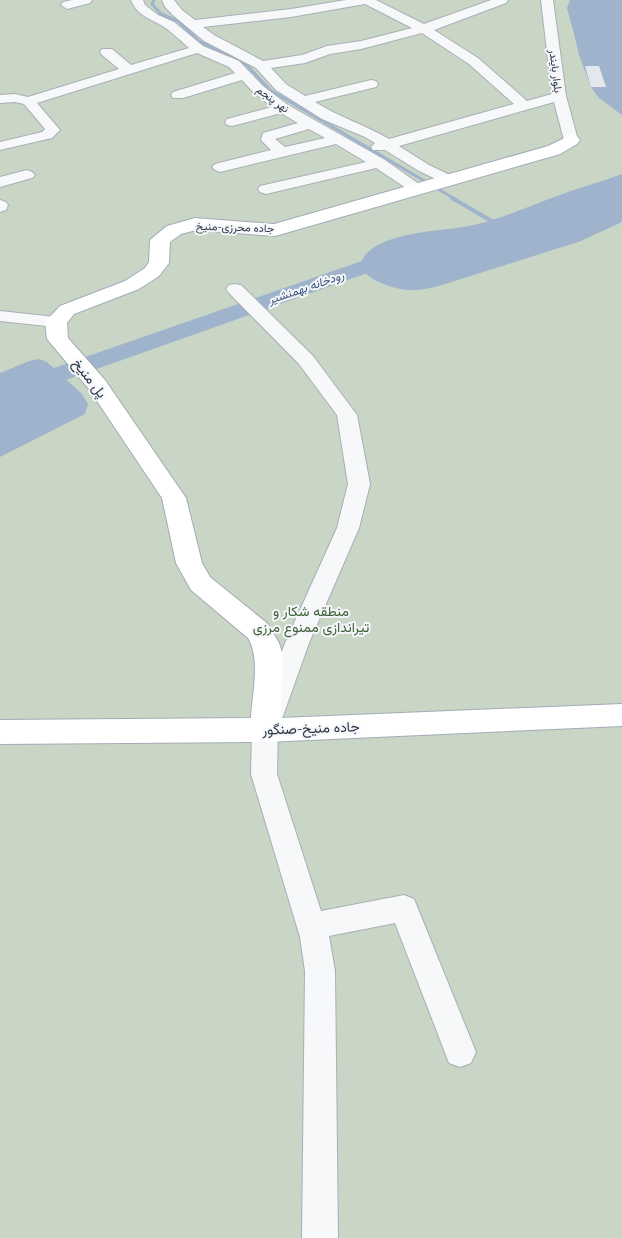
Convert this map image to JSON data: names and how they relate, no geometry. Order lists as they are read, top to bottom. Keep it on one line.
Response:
{"streets":{"main road":["جاده محرزی-منیخ","پل منیخ","جاده منیخ-صنگور"],"street":["بلوار بایندر","نهر پنجم"]},"crossings":[["بلوار بایندر","جاده محرزی-منیخ"],["نهر پنجم","جاده محرزی-منیخ"],["جاده محرزی-منیخ","پل منیخ"],["پل منیخ","جاده منیخ-صنگور"]],"water":["رودخانه بهمنشیر"],"parks":["منطقه شکار و تیراندازی ممنوع مرزی"]}
